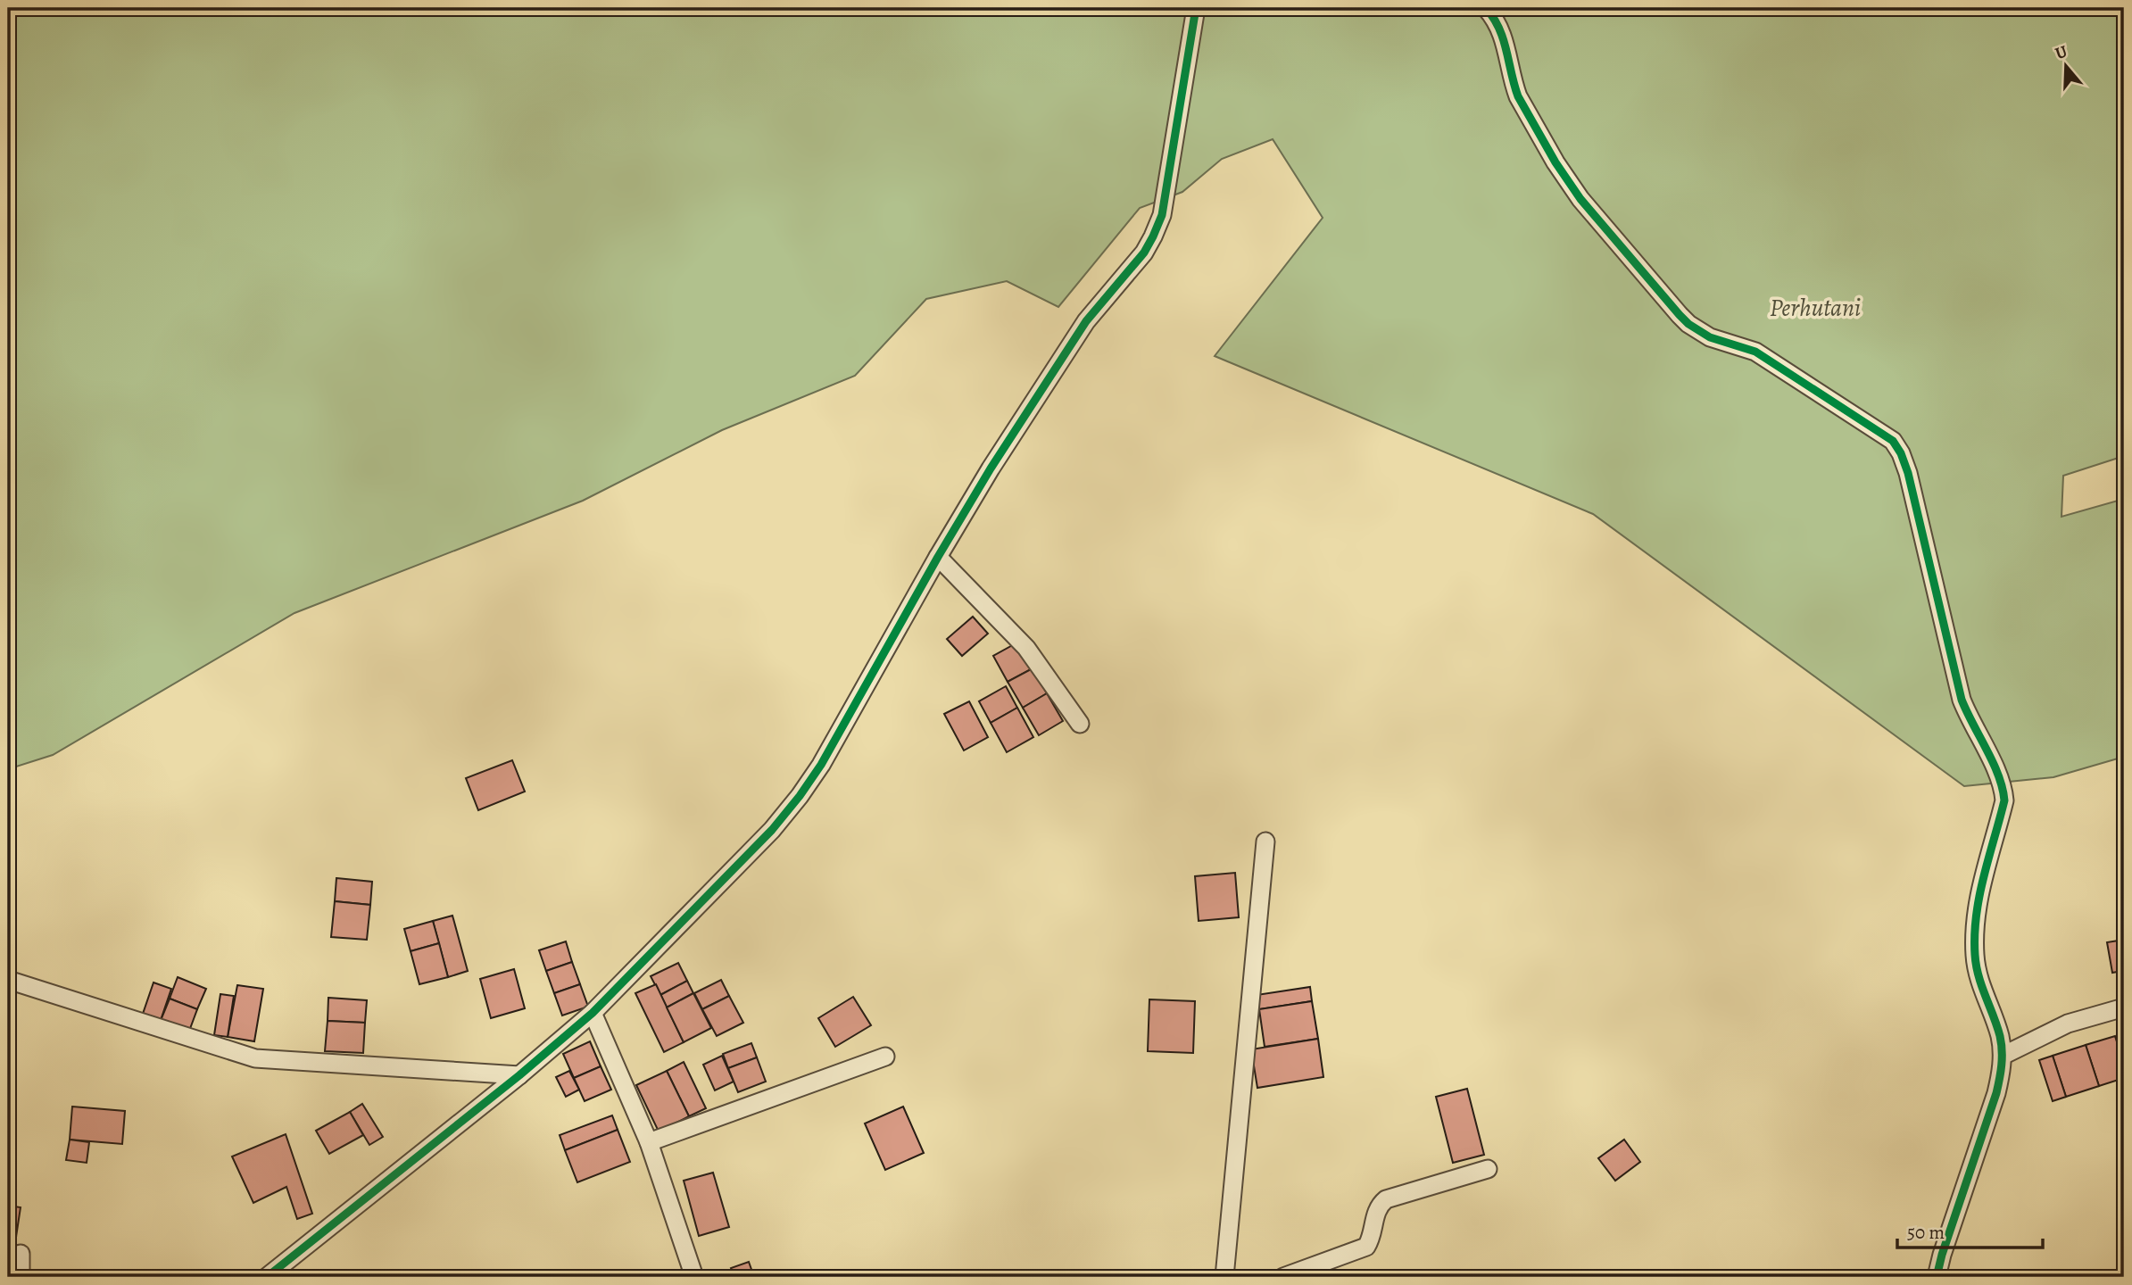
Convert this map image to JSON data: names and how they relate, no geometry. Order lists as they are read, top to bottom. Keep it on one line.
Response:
{"parks":["Perhutani"],"scale_bar":"50 m","north":"top"}
